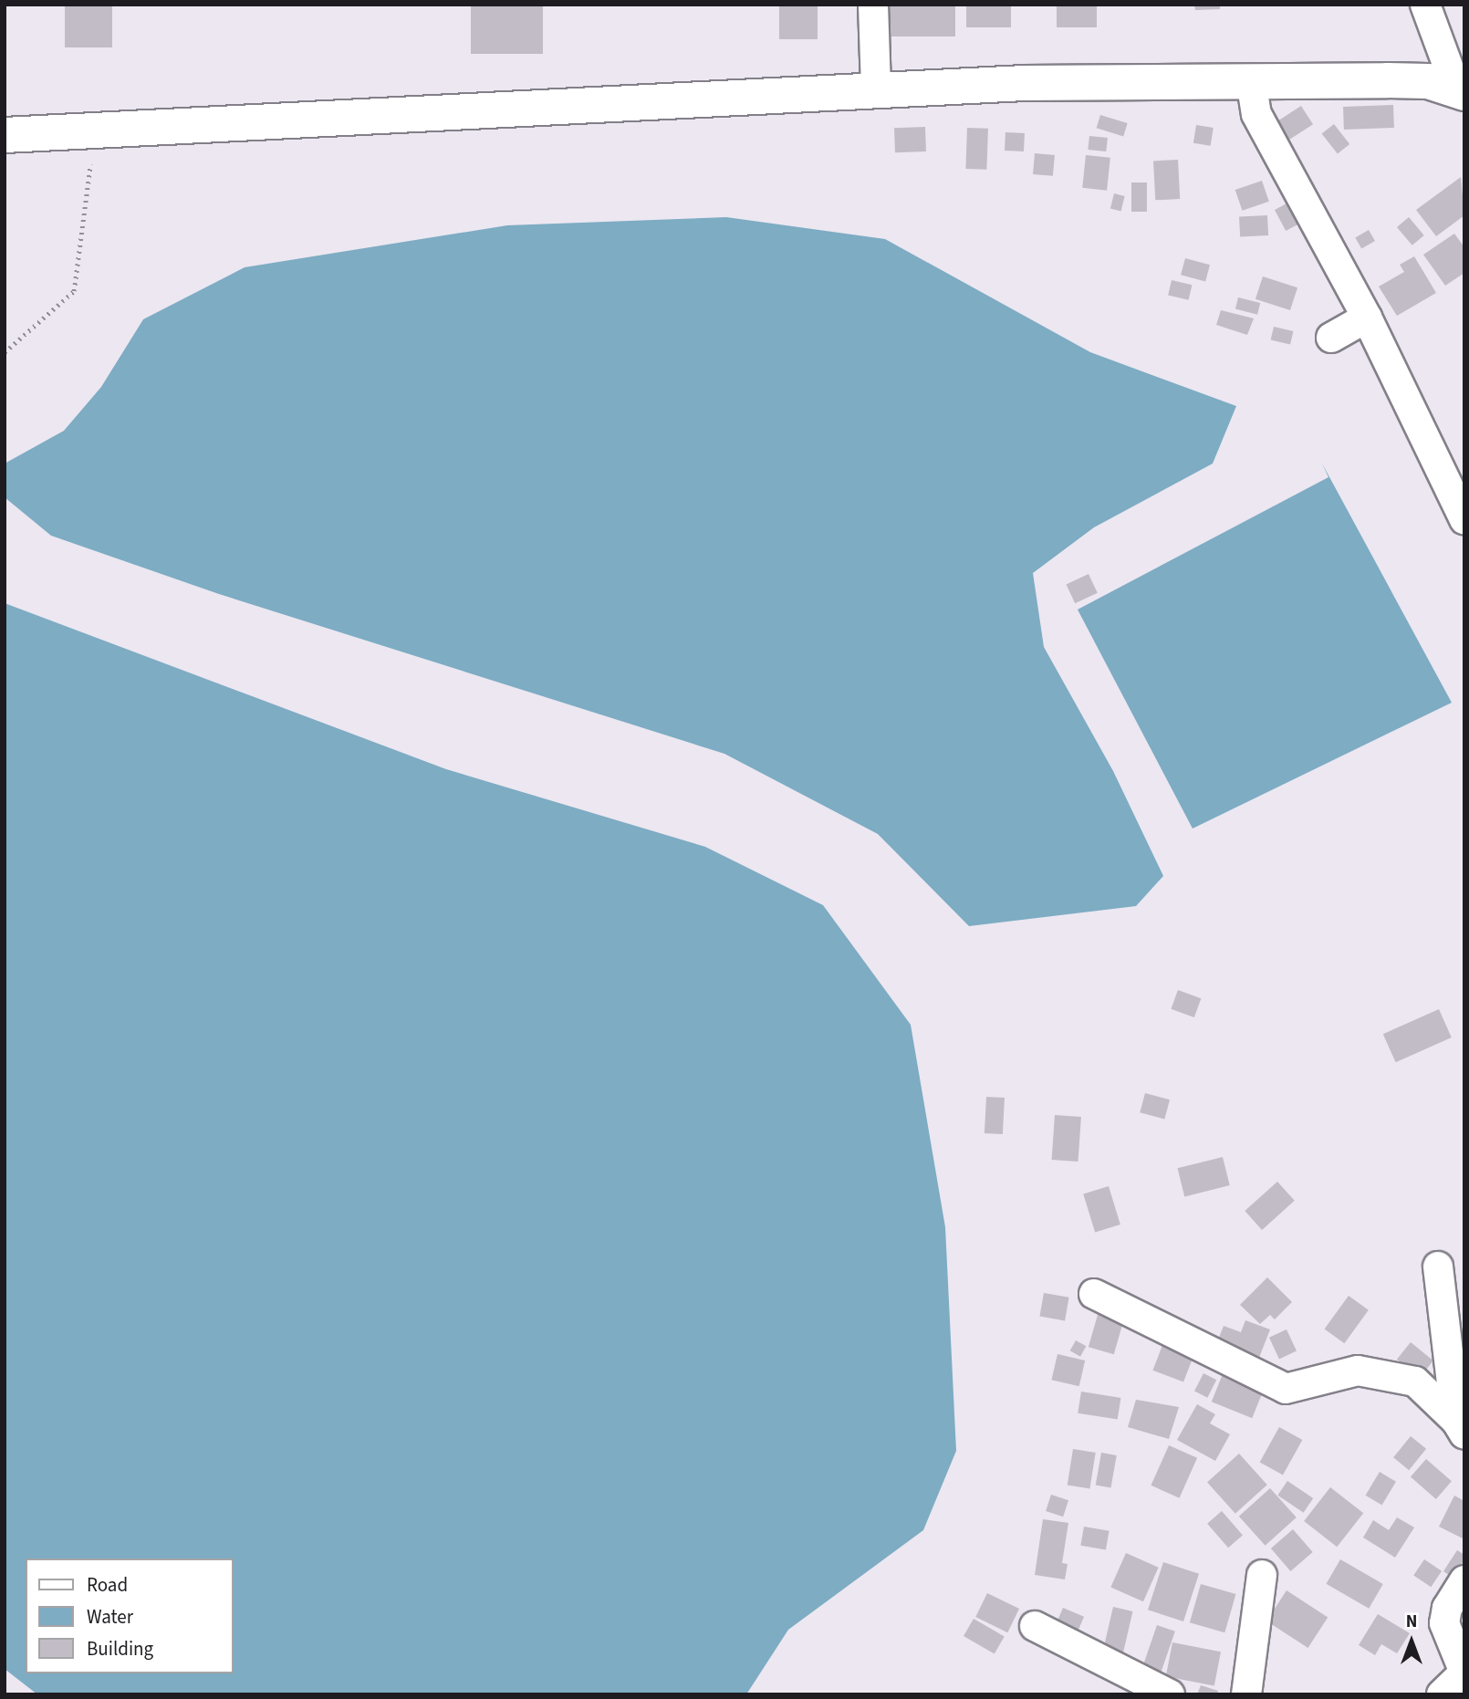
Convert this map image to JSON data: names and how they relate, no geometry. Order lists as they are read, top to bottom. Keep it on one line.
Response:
{"legend":["Road","Water","Building"],"north":"top"}
